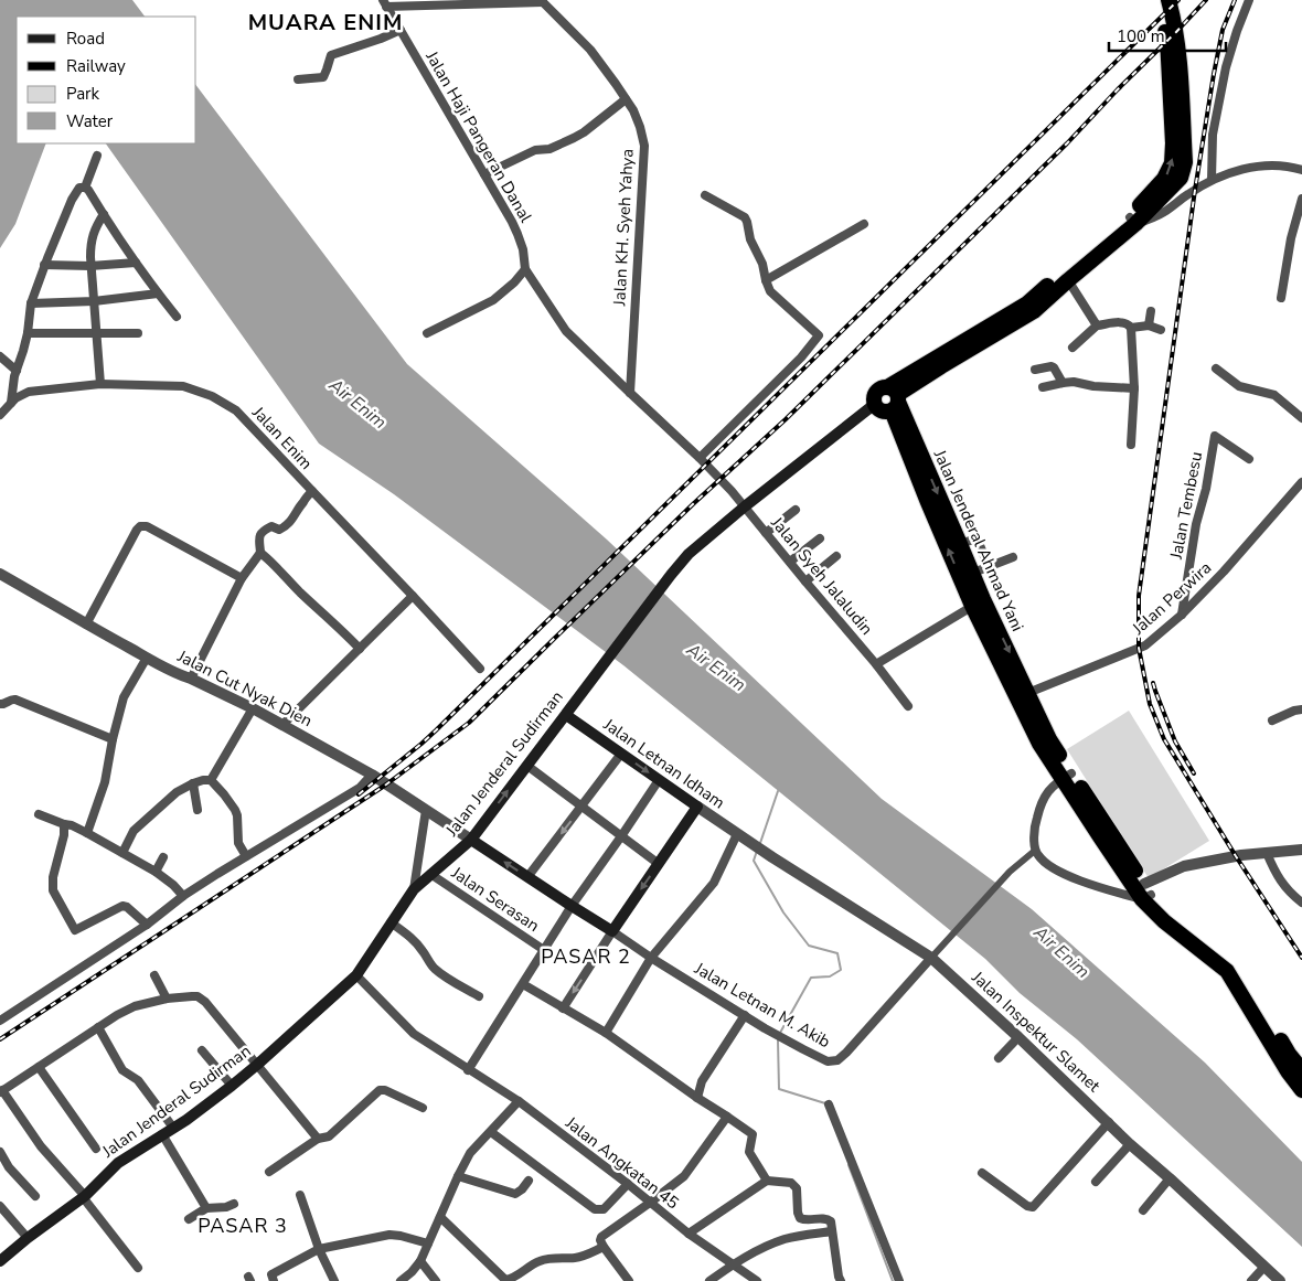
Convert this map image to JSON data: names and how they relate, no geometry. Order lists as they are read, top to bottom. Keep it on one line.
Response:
{"streets":{"highway":["Jalan Jenderal Ahmad Yani"],"main road":["Jalan Jenderal Sudirman","Jalan Letnan Idham"],"street":["Jalan Haji Pangeran Danal","Jalan KH. Syeh Yahya","Jalan Enim","Jalan Tembesu","Jalan Syeh Jalaludin","Jalan Perwira","Jalan Cut Nyak Dien","Jalan Serasan","Jalan Letnan M. Akib","Jalan Inspektur Slamet","Jalan Angkatan 45"]},"crossings":[["Jalan Haji Pangeran Danal","Jalan KH. Syeh Yahya"],["Jalan Haji Pangeran Danal","Jalan Syeh Jalaludin"],["Jalan Haji Pangeran Danal","Jalan Jenderal Sudirman"],["Jalan Tembesu","Jalan Perwira"],["Jalan Jenderal Ahmad Yani","Jalan Perwira"],["Jalan Syeh Jalaludin","Jalan Jenderal Sudirman"],["Jalan Cut Nyak Dien","Jalan Jenderal Sudirman"],["Jalan Jenderal Sudirman","Jalan Letnan Idham"],["Jalan Jenderal Sudirman","Jalan Serasan"],["Jalan Jenderal Sudirman","Jalan Angkatan 45"],["Jalan Letnan Idham","Jalan Inspektur Slamet"],["Jalan Letnan M. Akib","Jalan Inspektur Slamet"]],"districts":["MUARA ENIM","PASAR 2","PASAR 3"],"water":["Air Enim"],"legend":["Road","Railway","Park","Water"],"scale_bar":"100 m"}
